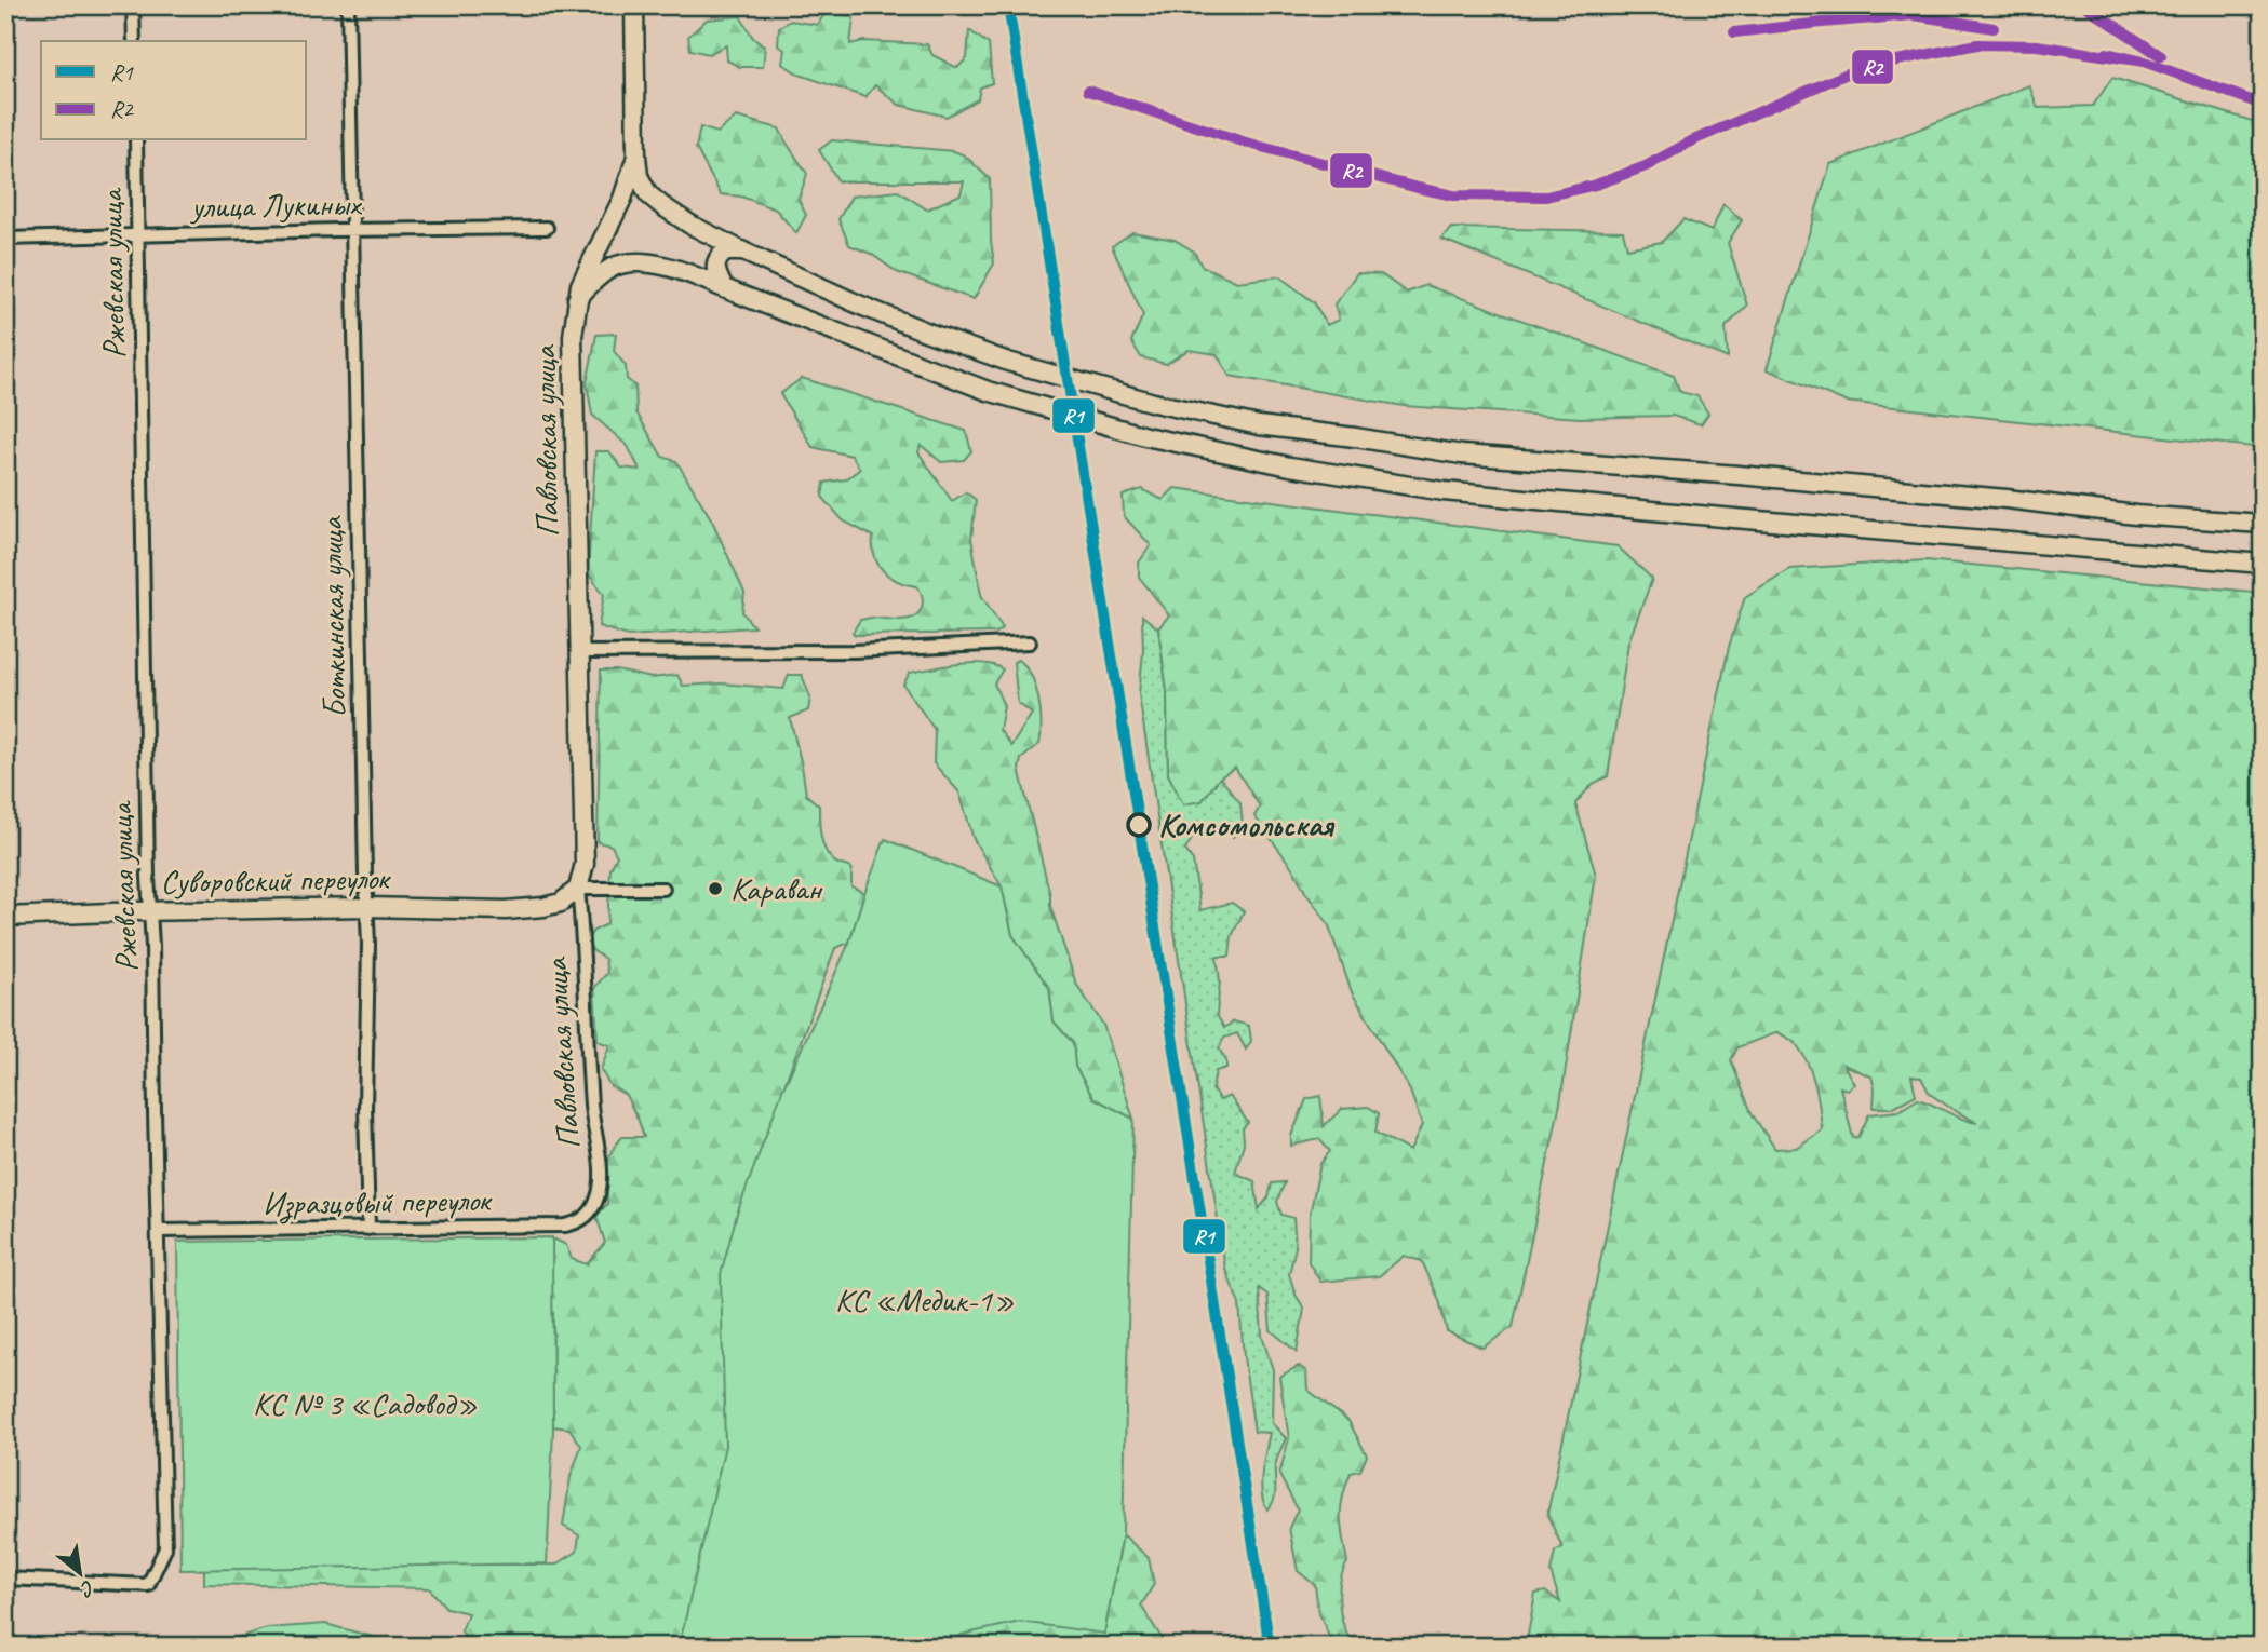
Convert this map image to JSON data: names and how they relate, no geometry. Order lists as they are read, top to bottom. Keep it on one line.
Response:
{"streets":{"main road":["Павловская улица","Суворовский переулок"],"street":["улица Лукиных","Ржевская улица","Боткинская улица","Изразцовый переулок"]},"crossings":[["улица Лукиных","Ржевская улица"],["улица Лукиных","Боткинская улица"],["Ржевская улица","Суворовский переулок"],["Ржевская улица","Изразцовый переулок"],["Павловская улица","Суворовский переулок"],["Павловская улица","Изразцовый переулок"],["Боткинская улица","Суворовский переулок"],["Боткинская улица","Изразцовый переулок"]],"parks":["КС «Медик-1»","КС № 3 «Садовод»"],"places":["Комсомольская","Караван"],"lines":["transit line R1","transit line R2"],"legend":["R1","R2"],"north":"bottom right"}
